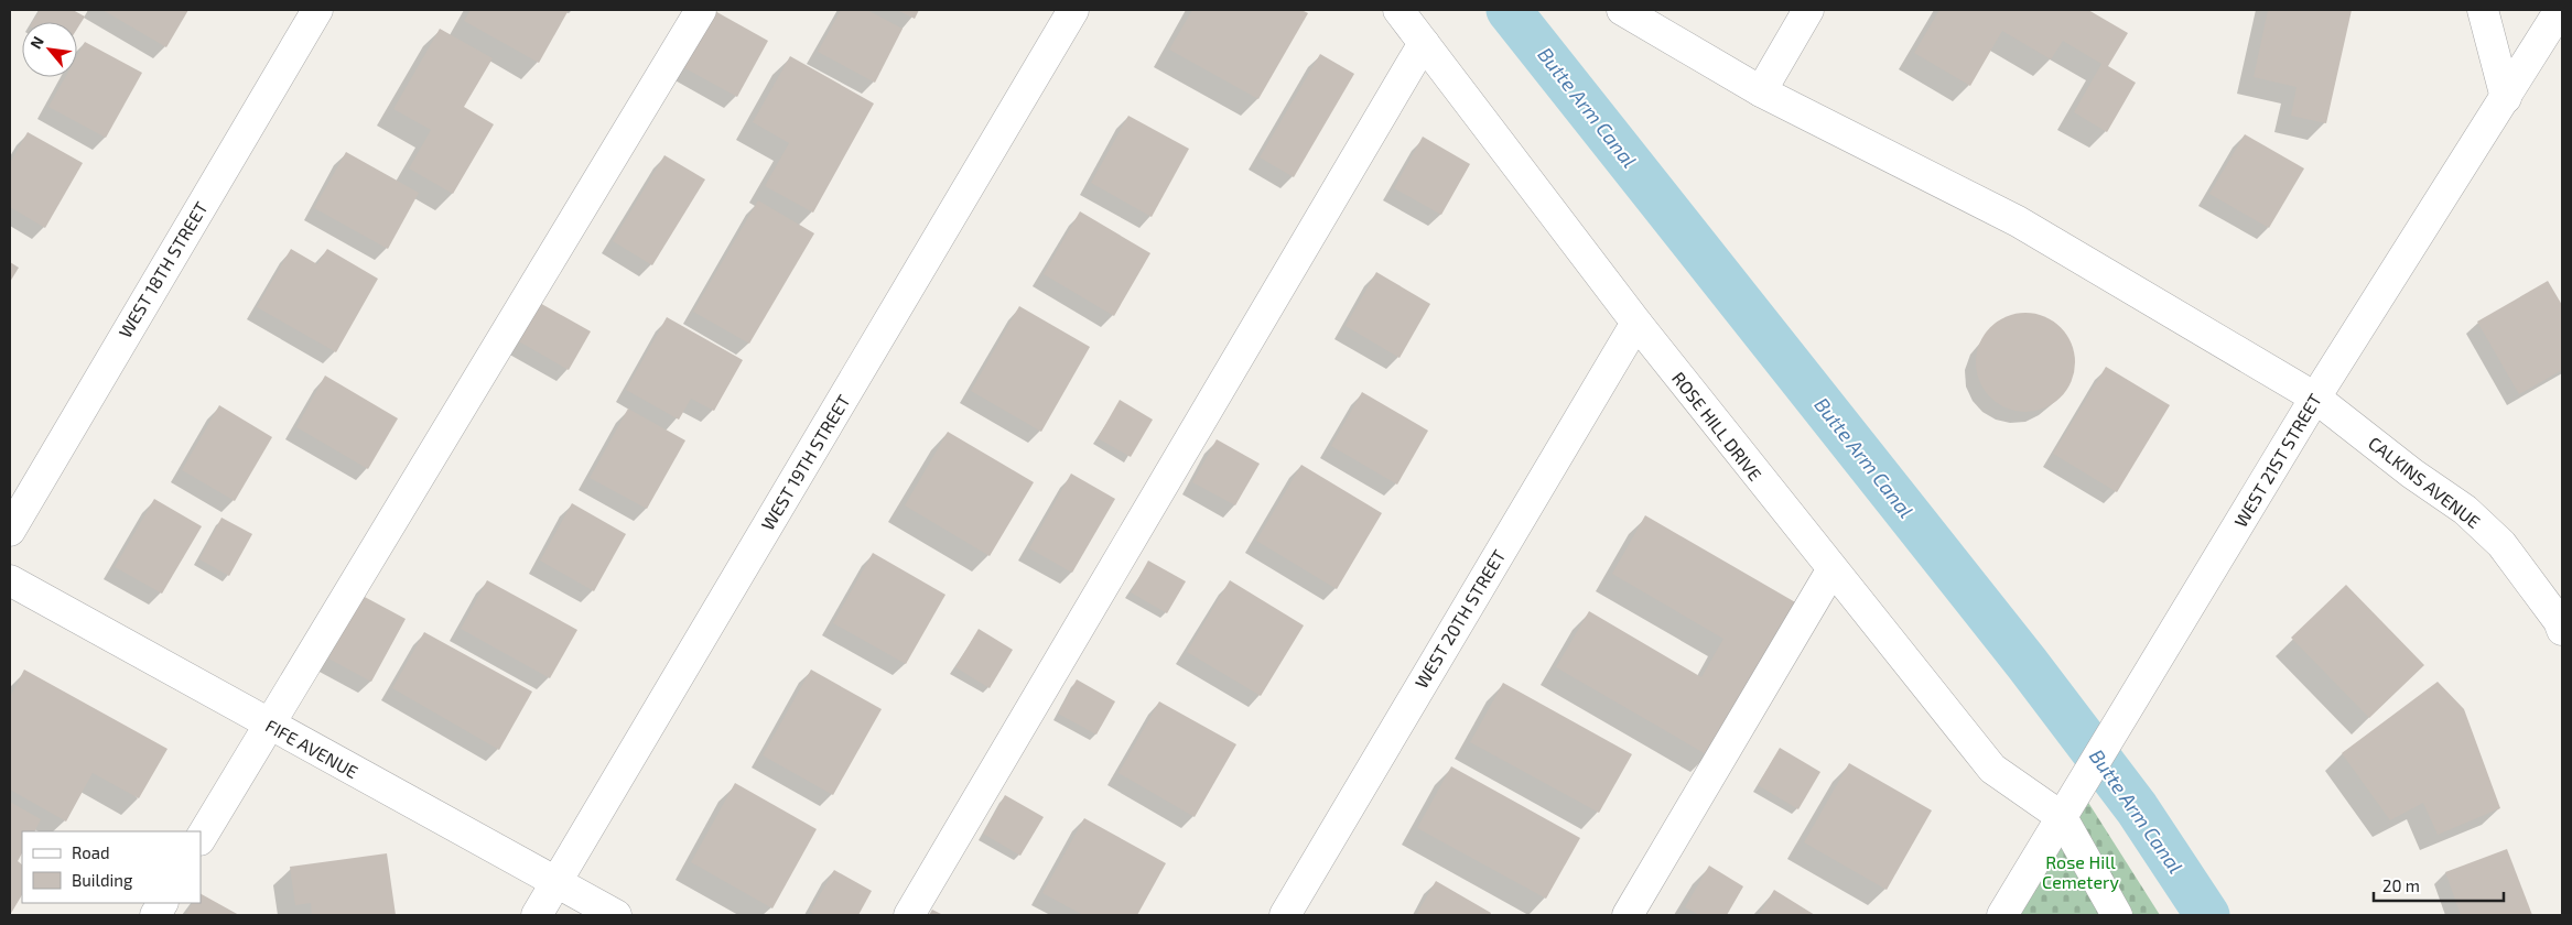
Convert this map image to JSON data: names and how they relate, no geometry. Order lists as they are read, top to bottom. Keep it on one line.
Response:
{"streets":{"street":["WEST 18TH STREET","ROSE HILL DRIVE","WEST 21ST STREET","WEST 19TH STREET","CALKINS AVENUE","WEST 20TH STREET","FIFE AVENUE"]},"crossings":[["ROSE HILL DRIVE","WEST 21ST STREET"],["ROSE HILL DRIVE","WEST 20TH STREET"],["WEST 21ST STREET","CALKINS AVENUE"],["WEST 19TH STREET","FIFE AVENUE"]],"water":["Butte Arm Canal"],"parks":["Rose Hill Cemetery"],"legend":["Road","Building"],"scale_bar":"20 m","north":"top left"}
